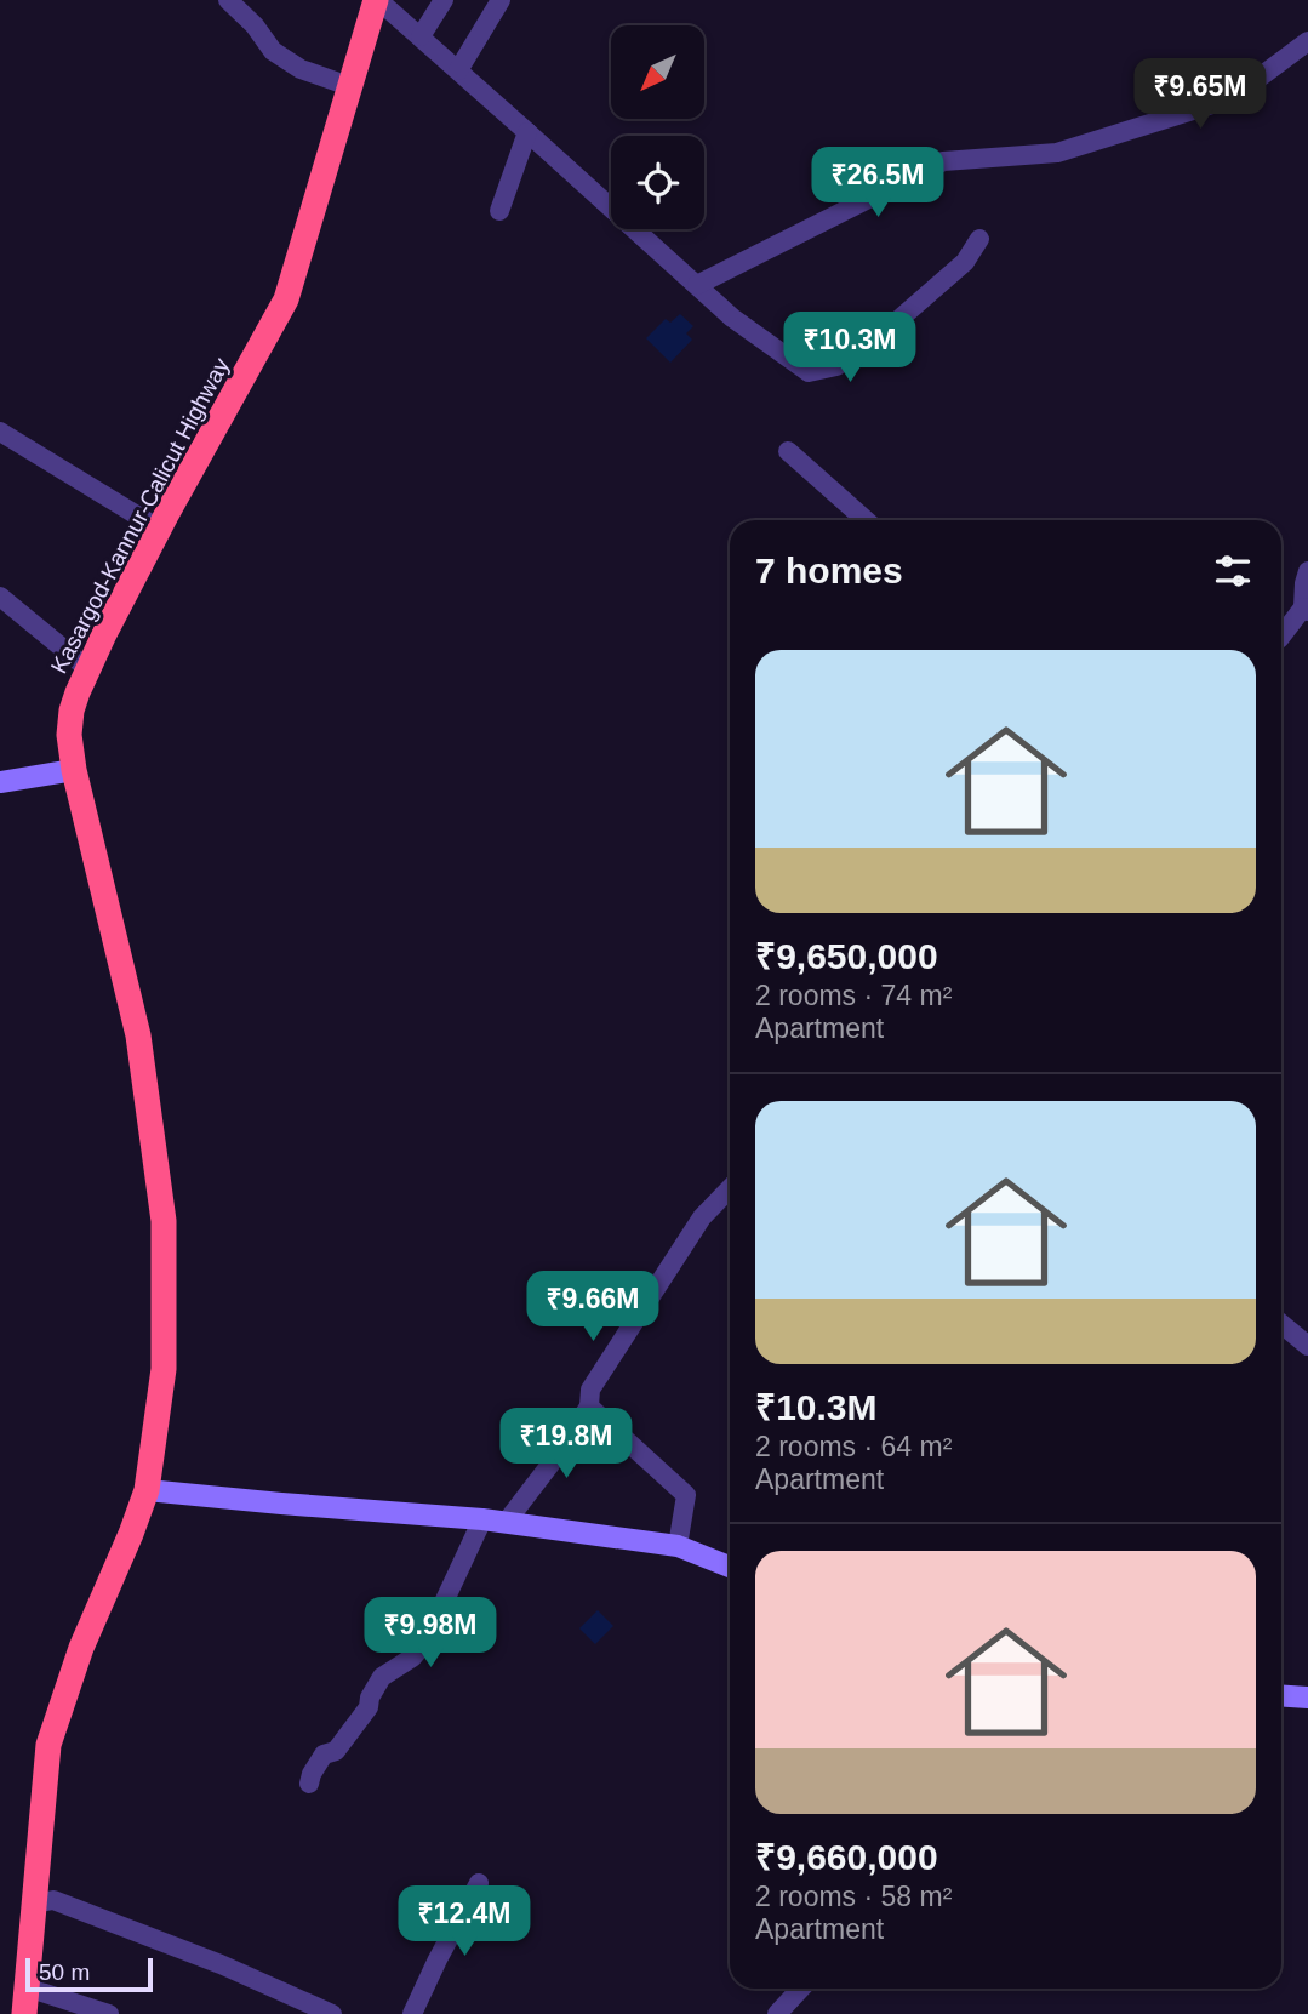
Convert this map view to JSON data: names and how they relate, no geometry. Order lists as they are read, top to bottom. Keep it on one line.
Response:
{"streets":{"highway":["Kasargod-Kannur-Calicut Highway"]},"scale_bar":"50 m","north":"bottom left","page":{"price":["₹9.65M","₹26.5M","₹10.3M","₹9.66M","₹19.8M","₹9.98M","₹12.4M"],"heading":"7 homes","list":[{"name":"₹9,650,000","note":"2 rooms · 74 m² · Apartment"},{"name":"₹10.3M","note":"2 rooms · 64 m² · Apartment"},{"name":"₹9,660,000","note":"2 rooms · 58 m² · Apartment"}],"scale":"50 m"}}
